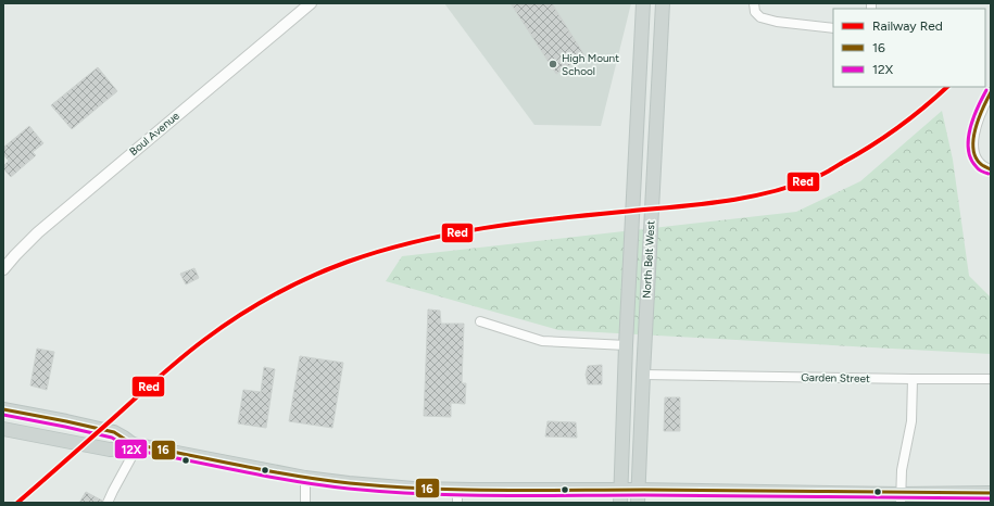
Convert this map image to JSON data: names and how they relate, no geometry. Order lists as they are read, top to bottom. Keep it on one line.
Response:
{"streets":{"main road":["North Belt West"],"street":["Boul Avenue","Garden Street"]},"crossings":[["North Belt West","Garden Street"]],"places":["High Mount School"],"lines":["rail line Red","transit line 12X","transit line 16"],"legend":["Railway Red","16","12X"]}
